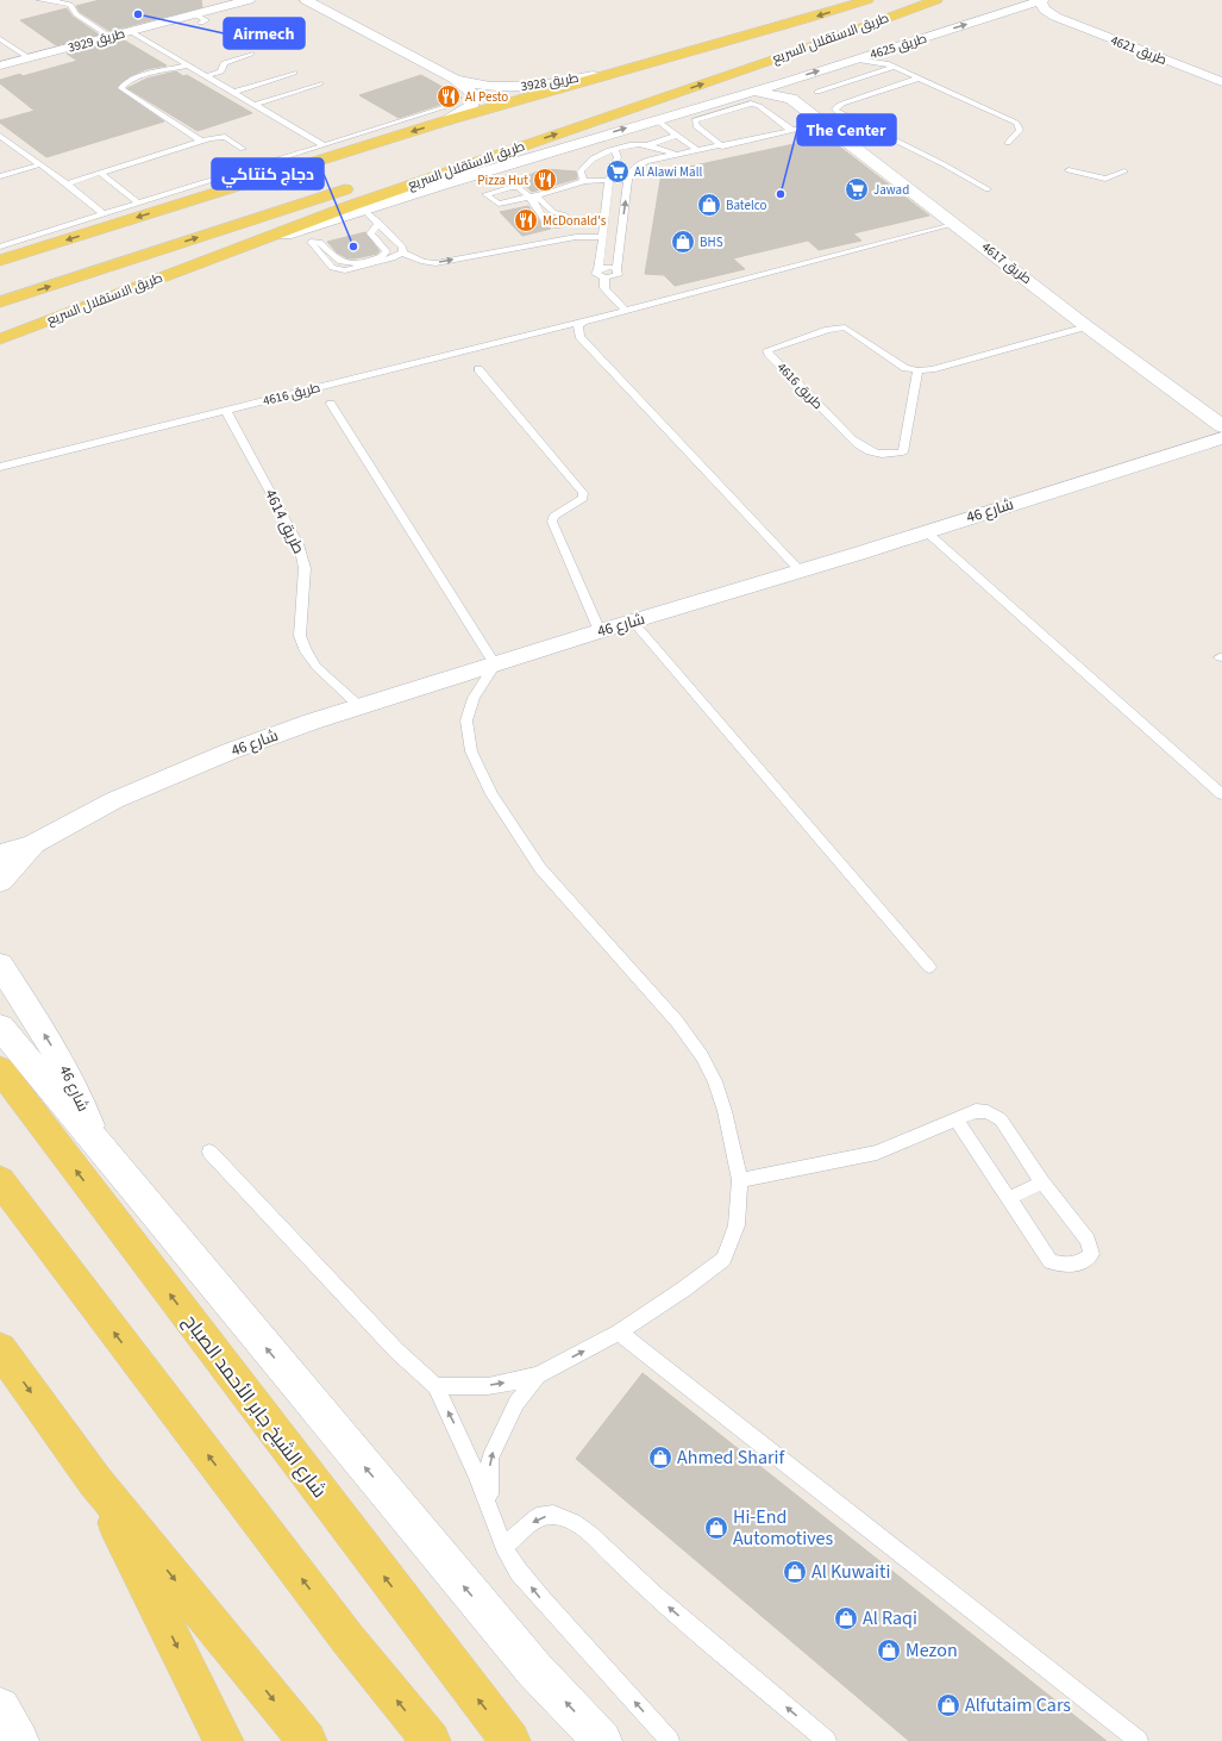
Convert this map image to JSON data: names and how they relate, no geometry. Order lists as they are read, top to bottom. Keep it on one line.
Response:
{"streets":{"main road":["طريق الاستقلال السريع","شارع الشيخ جابر الأحمد الصباح"],"street":["طريق 3929","طريق 4625","طريق 4621","طريق 3928","طريق 4617","شارع 46"],"lane":["طريق 4616","طريق 4614"]},"crossings":[["طريق الاستقلال السريع","طريق 4625"],["طريق الاستقلال السريع","طريق 3928"],["طريق 4625","طريق 4621"],["طريق 4625","طريق 4617"],["طريق 4617","طريق 4616"],["طريق 4616","طريق 4614"],["شارع 46","طريق 4614"]],"one_way":["طريق 4625"],"places":{"other":["Airmech","The Center","دجاج كنتاكي"],"restaurant":["Al Pesto","Pizza Hut","McDonald's"],"supermarket":["Al Alawi Mall","Jawad"],"shop":["Batelco","BHS","Ahmed Sharif","Hi-End Automotives","Al Kuwaiti","Al Raqi","Mezon","Alfutaim Cars"]}}
